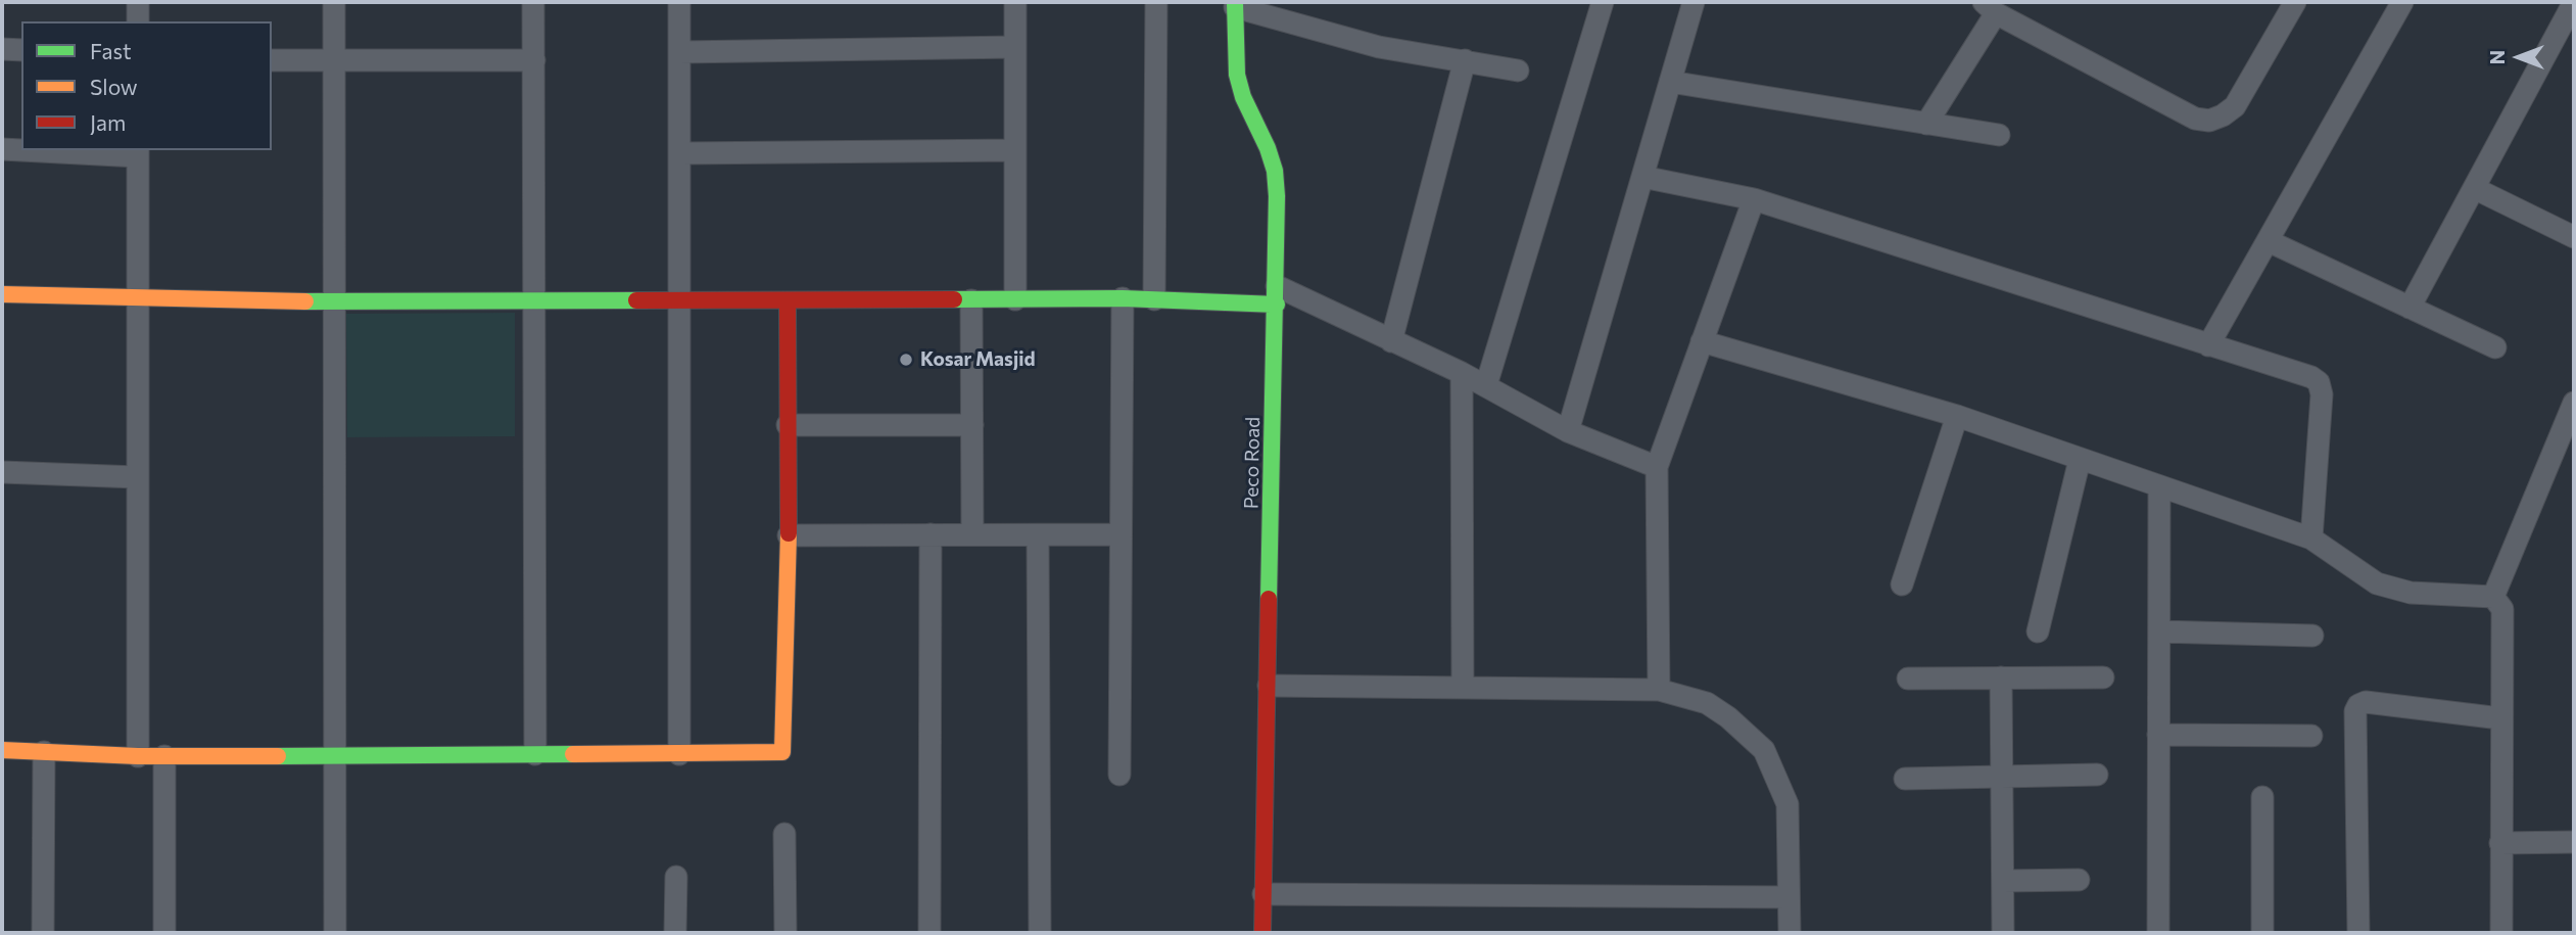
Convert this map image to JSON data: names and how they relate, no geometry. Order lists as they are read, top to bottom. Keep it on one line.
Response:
{"streets":{"street":["Peco Road"]},"places":["Kosar Masjid"],"legend":["Fast","Slow","Jam"],"north":"left"}
